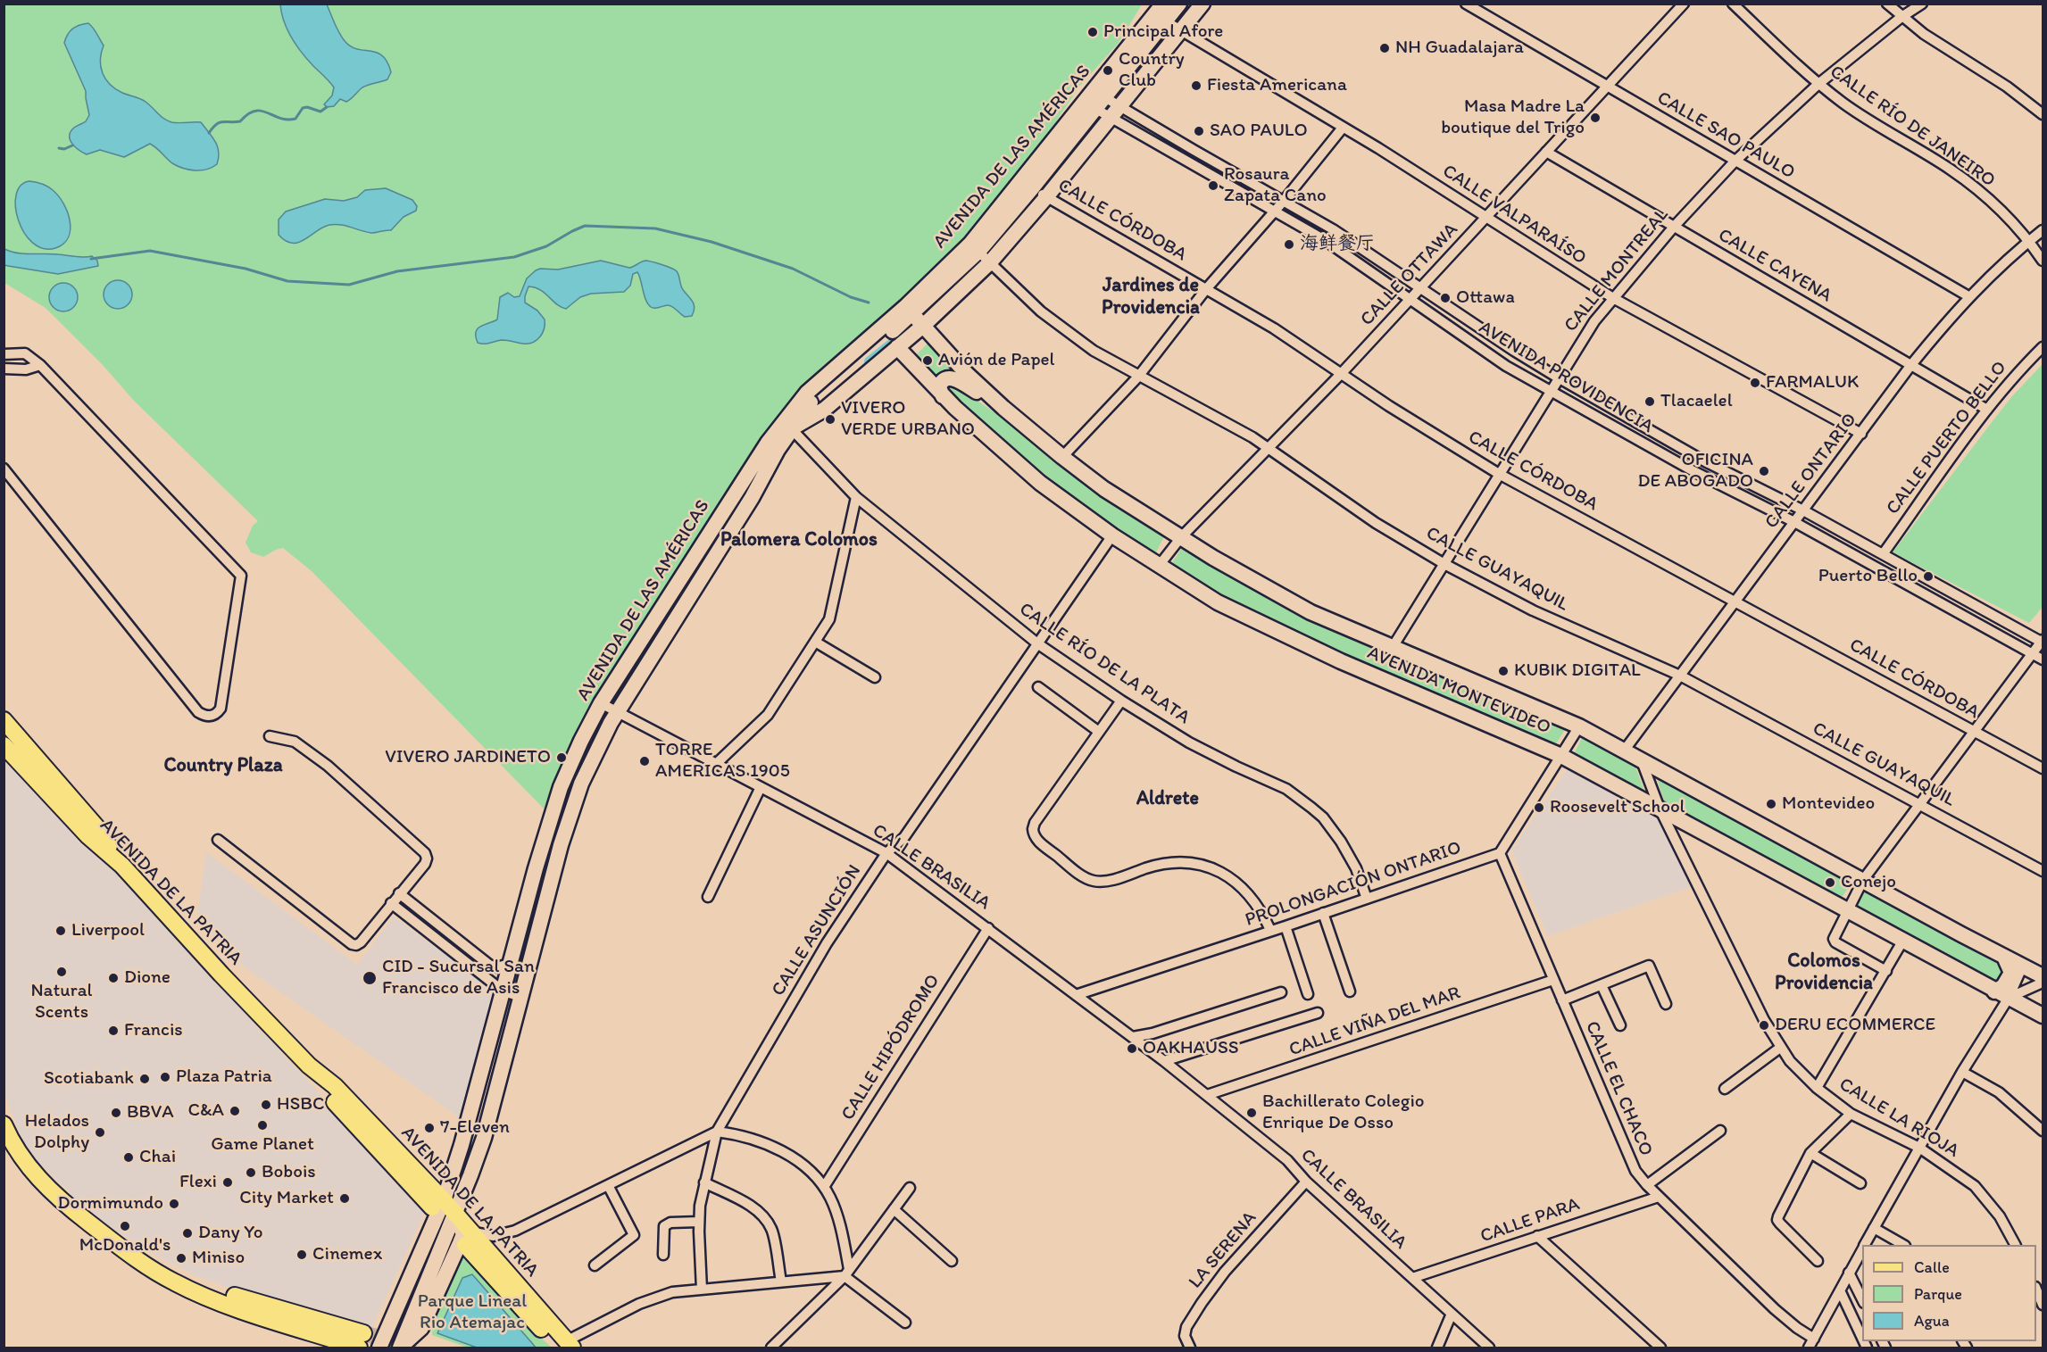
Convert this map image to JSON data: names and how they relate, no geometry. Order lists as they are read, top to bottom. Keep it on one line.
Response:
{"streets":{"main road":["AVENIDA DE LAS AMÉRICAS","AVENIDA MONTEVIDEO","AVENIDA DE LA PATRIA"],"street":["CALLE RÍO DE JANEIRO","CALLE SAO PAULO","CALLE VALPARAÍSO","CALLE CÓRDOBA","CALLE CAYENA","CALLE MONTREAL","CALLE OTTAWA","AVENIDA PROVIDENCIA","CALLE PUERTO BELLO","CALLE ONTARIO","CALLE GUAYAQUIL","CALLE RÍO DE LA PLATA","CALLE BRASILIA","PROLONGACIÓN ONTARIO","CALLE ASUNCIÓN","CALLE VIÑA DEL MAR","CALLE HIPÓDROMO","CALLE EL CHACO","CALLE LA RIOJA","CALLE PARA","LA SERENA"]},"crossings":[["CALLE RÍO DE JANEIRO","CALLE MONTREAL"],["CALLE RÍO DE JANEIRO","CALLE ONTARIO"],["CALLE SAO PAULO","CALLE MONTREAL"],["CALLE SAO PAULO","CALLE OTTAWA"],["CALLE SAO PAULO","CALLE ONTARIO"],["AVENIDA DE LAS AMÉRICAS","CALLE VALPARAÍSO"],["AVENIDA DE LAS AMÉRICAS","CALLE CÓRDOBA"],["AVENIDA DE LAS AMÉRICAS","AVENIDA PROVIDENCIA"],["AVENIDA DE LAS AMÉRICAS","CALLE GUAYAQUIL"],["AVENIDA DE LAS AMÉRICAS","CALLE RÍO DE LA PLATA"],["AVENIDA DE LAS AMÉRICAS","AVENIDA MONTEVIDEO"],["AVENIDA DE LAS AMÉRICAS","CALLE BRASILIA"],["AVENIDA DE LAS AMÉRICAS","AVENIDA DE LA PATRIA"],["CALLE VALPARAÍSO","CALLE MONTREAL"],["CALLE VALPARAÍSO","CALLE OTTAWA"],["CALLE VALPARAÍSO","CALLE ONTARIO"],["CALLE CÓRDOBA","CALLE MONTREAL"],["CALLE CÓRDOBA","CALLE OTTAWA"],["CALLE CÓRDOBA","CALLE ONTARIO"],["CALLE CAYENA","CALLE MONTREAL"],["CALLE CAYENA","CALLE OTTAWA"],["CALLE CAYENA","CALLE PUERTO BELLO"],["CALLE CAYENA","CALLE ONTARIO"],["CALLE MONTREAL","AVENIDA PROVIDENCIA"],["CALLE MONTREAL","CALLE GUAYAQUIL"],["CALLE MONTREAL","AVENIDA MONTEVIDEO"],["CALLE OTTAWA","AVENIDA PROVIDENCIA"],["CALLE OTTAWA","CALLE GUAYAQUIL"],["CALLE OTTAWA","AVENIDA MONTEVIDEO"],["AVENIDA PROVIDENCIA","CALLE PUERTO BELLO"],["AVENIDA PROVIDENCIA","CALLE ONTARIO"],["CALLE ONTARIO","CALLE GUAYAQUIL"],["CALLE ONTARIO","AVENIDA MONTEVIDEO"],["CALLE RÍO DE LA PLATA","PROLONGACIÓN ONTARIO"],["CALLE RÍO DE LA PLATA","CALLE ASUNCIÓN"],["AVENIDA MONTEVIDEO","CALLE ASUNCIÓN"],["AVENIDA MONTEVIDEO","CALLE LA RIOJA"],["CALLE BRASILIA","PROLONGACIÓN ONTARIO"],["CALLE BRASILIA","CALLE ASUNCIÓN"],["CALLE BRASILIA","CALLE VIÑA DEL MAR"],["CALLE BRASILIA","CALLE HIPÓDROMO"],["CALLE BRASILIA","CALLE PARA"],["CALLE BRASILIA","LA SERENA"],["PROLONGACIÓN ONTARIO","CALLE EL CHACO"],["CALLE VIÑA DEL MAR","CALLE EL CHACO"],["CALLE EL CHACO","CALLE PARA"]],"districts":["Jardines de Providencia","Palomera Colomos","Country Plaza","Aldrete","Colomos Providencia"],"parks":["Parque Lineal Rio Atemajac"],"places":["Principal Afore","NH Guadalajara","Country Club","Fiesta Americana","Masa Madre La boutique del Trigo","SAO PAULO","Rosaura Zapata Cano","海鲜餐厅","Ottawa","Avión de Papel","FARMALUK","Tlacaelel","VIVERO VERDE URBANO","OFICINA DE ABOGADO","Puerto Bello","KUBIK DIGITAL","VIVERO JARDINETO","TORRE AMERICAS 1905","Montevideo","Roosevelt School","Conejo","Liverpool","Natural Scents","Dione","CID - Sucursal San Francisco de Asis","DERU ECOMMERCE","Francis","OAKHAUSS","Plaza Patria","Scotiabank","HSBC","C&A","BBVA","Bachillerato Colegio Enrique De Osso","Game Planet","7-Eleven","Helados Dolphy","Chai","Bobois","Flexi","City Market","Dormimundo","McDonald's","Dany Yo","Cinemex","Miniso"],"legend":["Calle","Parque","Agua"]}
